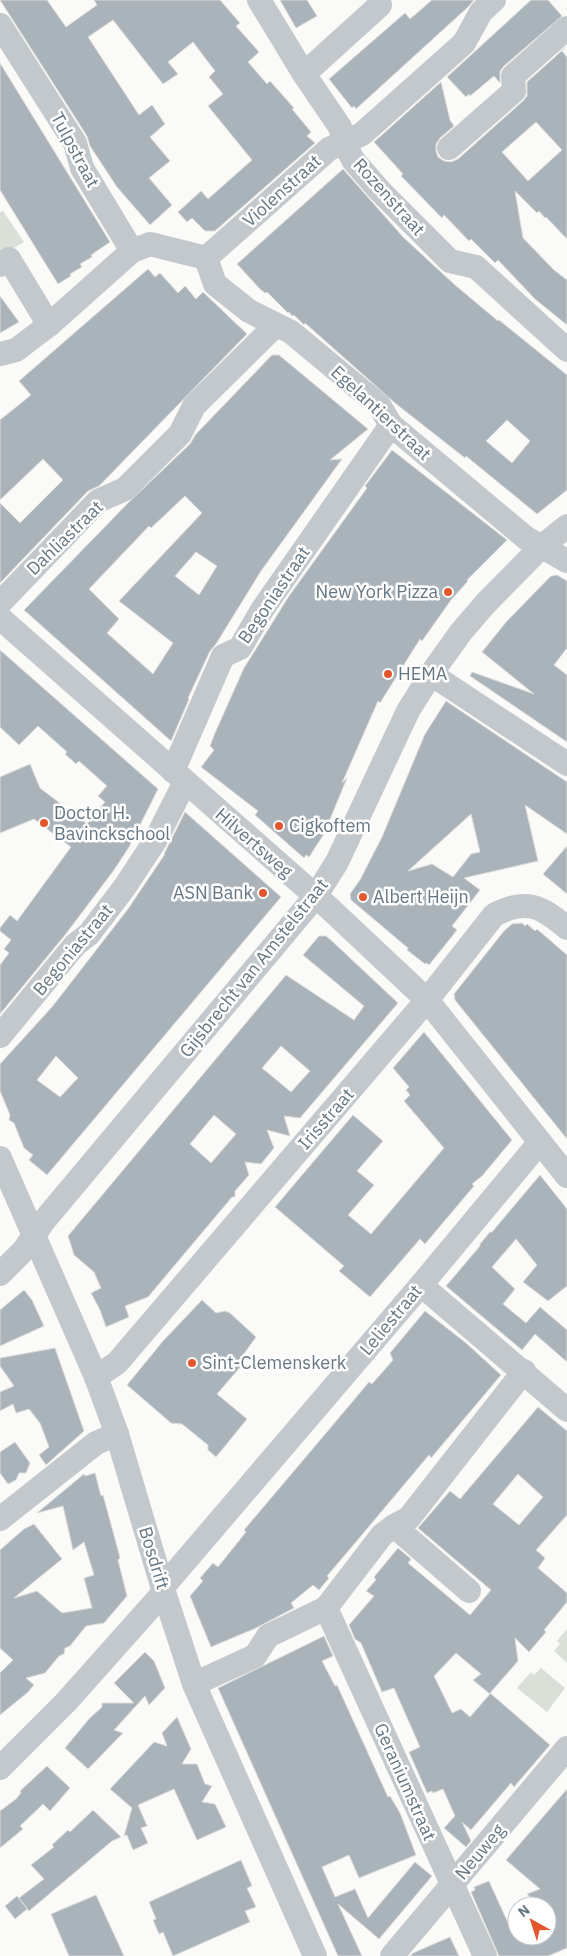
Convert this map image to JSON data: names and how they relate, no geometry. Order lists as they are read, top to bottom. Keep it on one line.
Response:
{"streets":{"street":["Tulpstraat","Violenstraat","Rozenstraat","Egelantierstraat","Dahliastraat","Begoniastraat","Hilvertsweg","Gijsbrecht van Amstelstraat","Irisstraat","Leliestraat","Bosdrift","Geraniumstraat","Neuweg"]},"crossings":[["Violenstraat","Rozenstraat"],["Violenstraat","Egelantierstraat"],["Egelantierstraat","Dahliastraat"],["Egelantierstraat","Begoniastraat"],["Egelantierstraat","Gijsbrecht van Amstelstraat"],["Begoniastraat","Hilvertsweg"],["Hilvertsweg","Gijsbrecht van Amstelstraat"],["Hilvertsweg","Irisstraat"],["Hilvertsweg","Leliestraat"],["Gijsbrecht van Amstelstraat","Bosdrift"],["Irisstraat","Bosdrift"],["Leliestraat","Bosdrift"],["Geraniumstraat","Neuweg"]],"places":["New York Pizza","HEMA","Doctor H. Bavinckschool","Cigkoftem","ASN Bank","Albert Heijn","Sint-Clemenskerk"],"north":"top left"}
